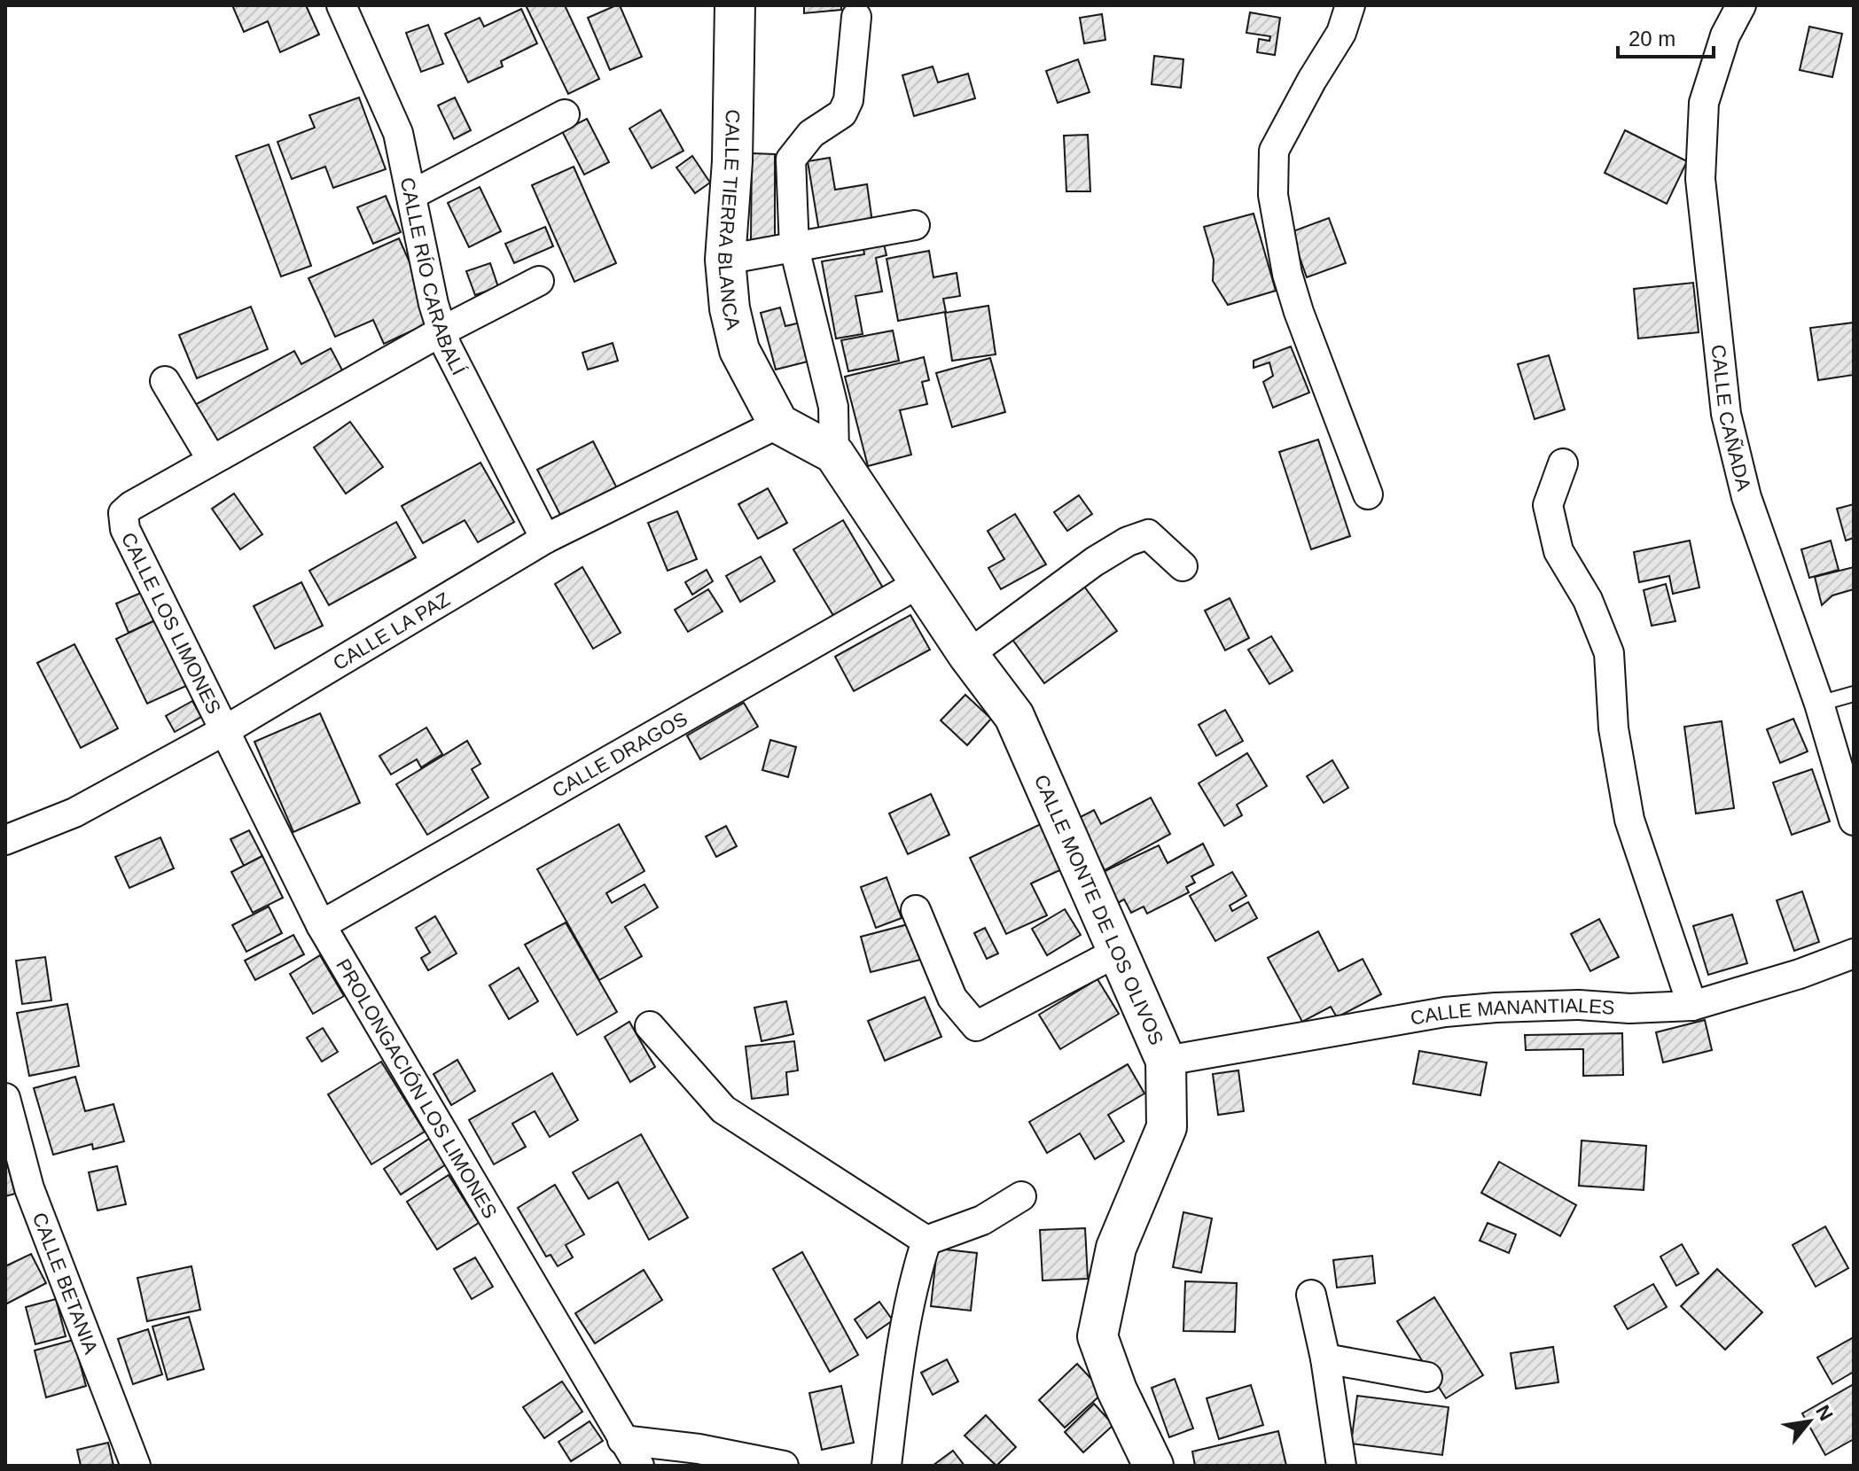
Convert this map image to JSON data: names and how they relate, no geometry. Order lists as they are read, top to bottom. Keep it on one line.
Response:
{"streets":{"street":["CALLE TIERRA BLANCA","CALLE RÍO CARABALÍ","CALLE CAÑADA","CALLE LOS LIMONES","CALLE LA PAZ","CALLE DRAGOS","CALLE MONTE DE LOS OLIVOS","CALLE MANANTIALES","PROLONGACIÓN LOS LIMONES","CALLE BETANIA"]},"crossings":[["CALLE TIERRA BLANCA","CALLE LA PAZ"],["CALLE TIERRA BLANCA","CALLE MONTE DE LOS OLIVOS"],["CALLE RÍO CARABALÍ","CALLE LA PAZ"],["CALLE LOS LIMONES","CALLE LA PAZ"],["CALLE LOS LIMONES","PROLONGACIÓN LOS LIMONES"],["CALLE LA PAZ","CALLE MONTE DE LOS OLIVOS"],["CALLE LA PAZ","PROLONGACIÓN LOS LIMONES"],["CALLE DRAGOS","CALLE MONTE DE LOS OLIVOS"],["CALLE DRAGOS","PROLONGACIÓN LOS LIMONES"],["CALLE MONTE DE LOS OLIVOS","CALLE MANANTIALES"]],"scale_bar":"20 m","north":"top right"}
